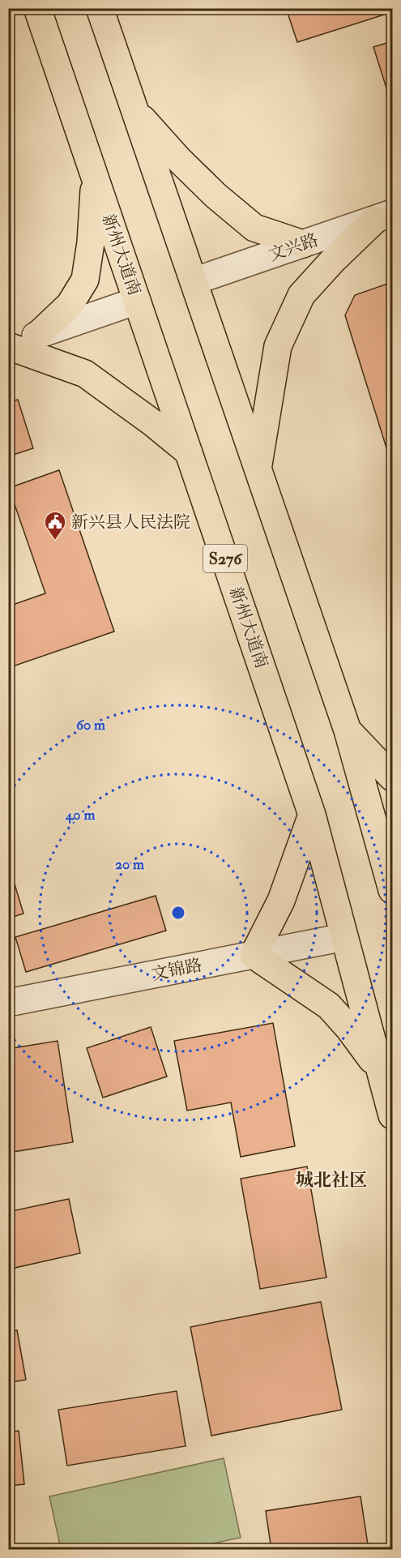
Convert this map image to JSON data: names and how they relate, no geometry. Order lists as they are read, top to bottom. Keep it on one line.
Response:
{"streets":{"main road":["新州大道南","S276"],"street":["文兴路","文锦路"]},"crossings":[["新州大道南","文锦路"]],"districts":["城北社区"],"places":{"public building":["新兴县人民法院"]},"rings":["60 m","40 m","20 m"]}
